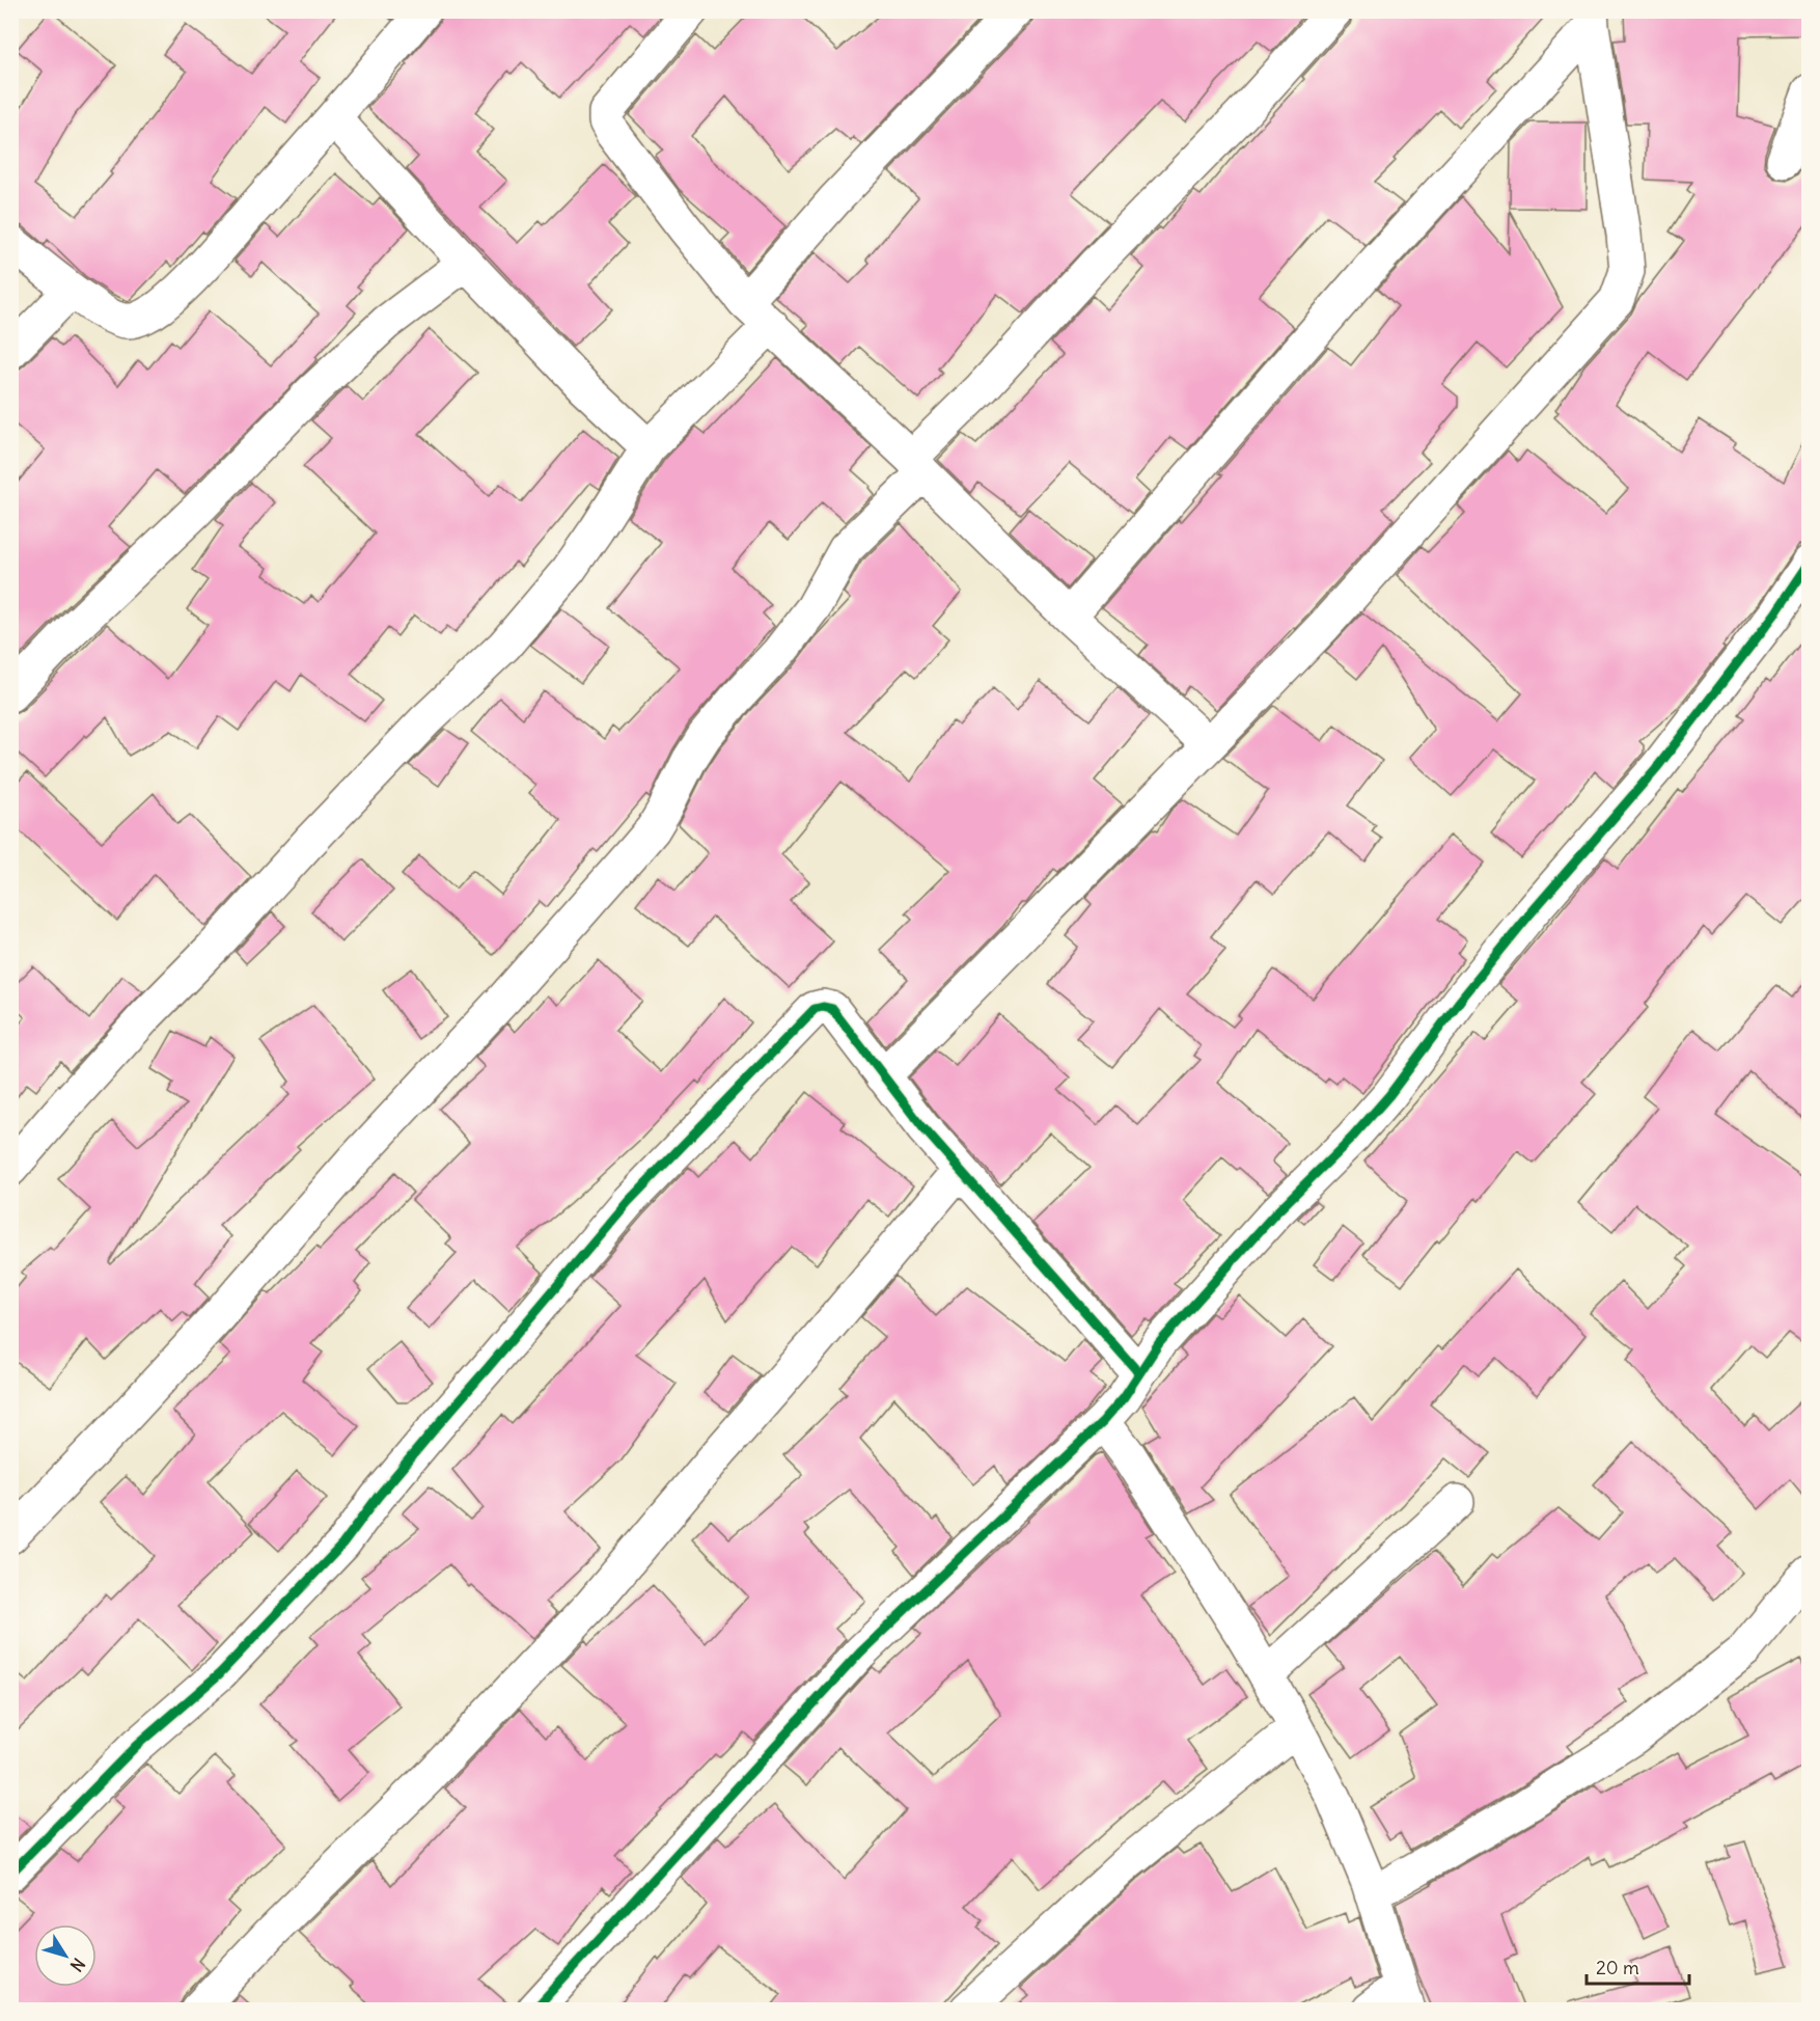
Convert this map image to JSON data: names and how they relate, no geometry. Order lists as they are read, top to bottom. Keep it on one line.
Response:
{"scale_bar":"20 m","north":"bottom right"}
